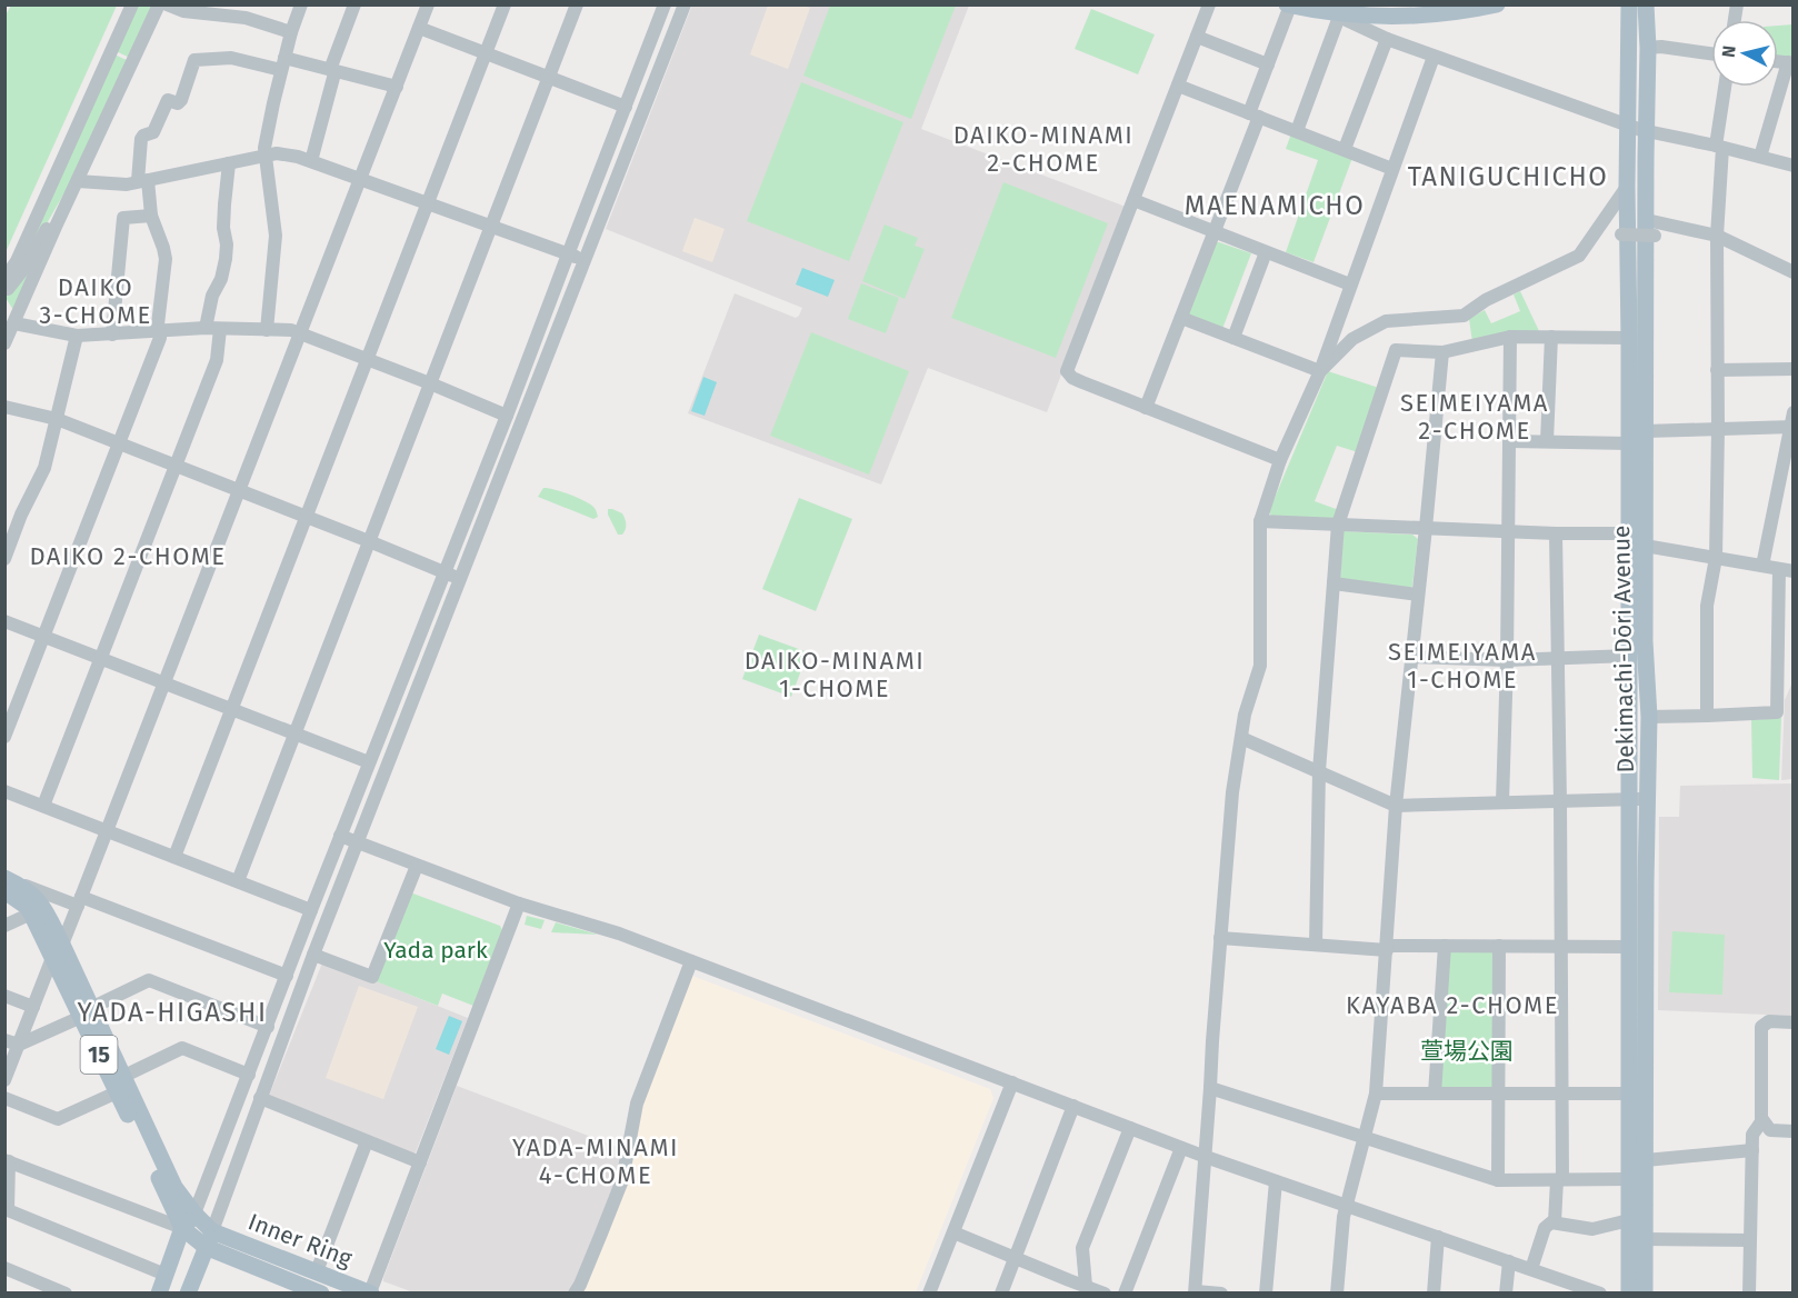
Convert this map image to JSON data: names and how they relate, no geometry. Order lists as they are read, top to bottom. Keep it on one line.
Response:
{"streets":{"main road":["Dekimachi-Dōri Avenue","15","Inner Ring"]},"crossings":[["15","Inner Ring"]],"districts":["DAIKO-MINAMI 2-CHOME","TANIGUCHICHO","MAENAMICHO","DAIKO 3-CHOME","SEIMEIYAMA 2-CHOME","DAIKO 2-CHOME","SEIMEIYAMA 1-CHOME","DAIKO-MINAMI 1-CHOME","KAYABA 2-CHOME","YADA-HIGASHI","YADA-MINAMI 4-CHOME"],"parks":["Yada park","萱場公園"],"north":"left"}
